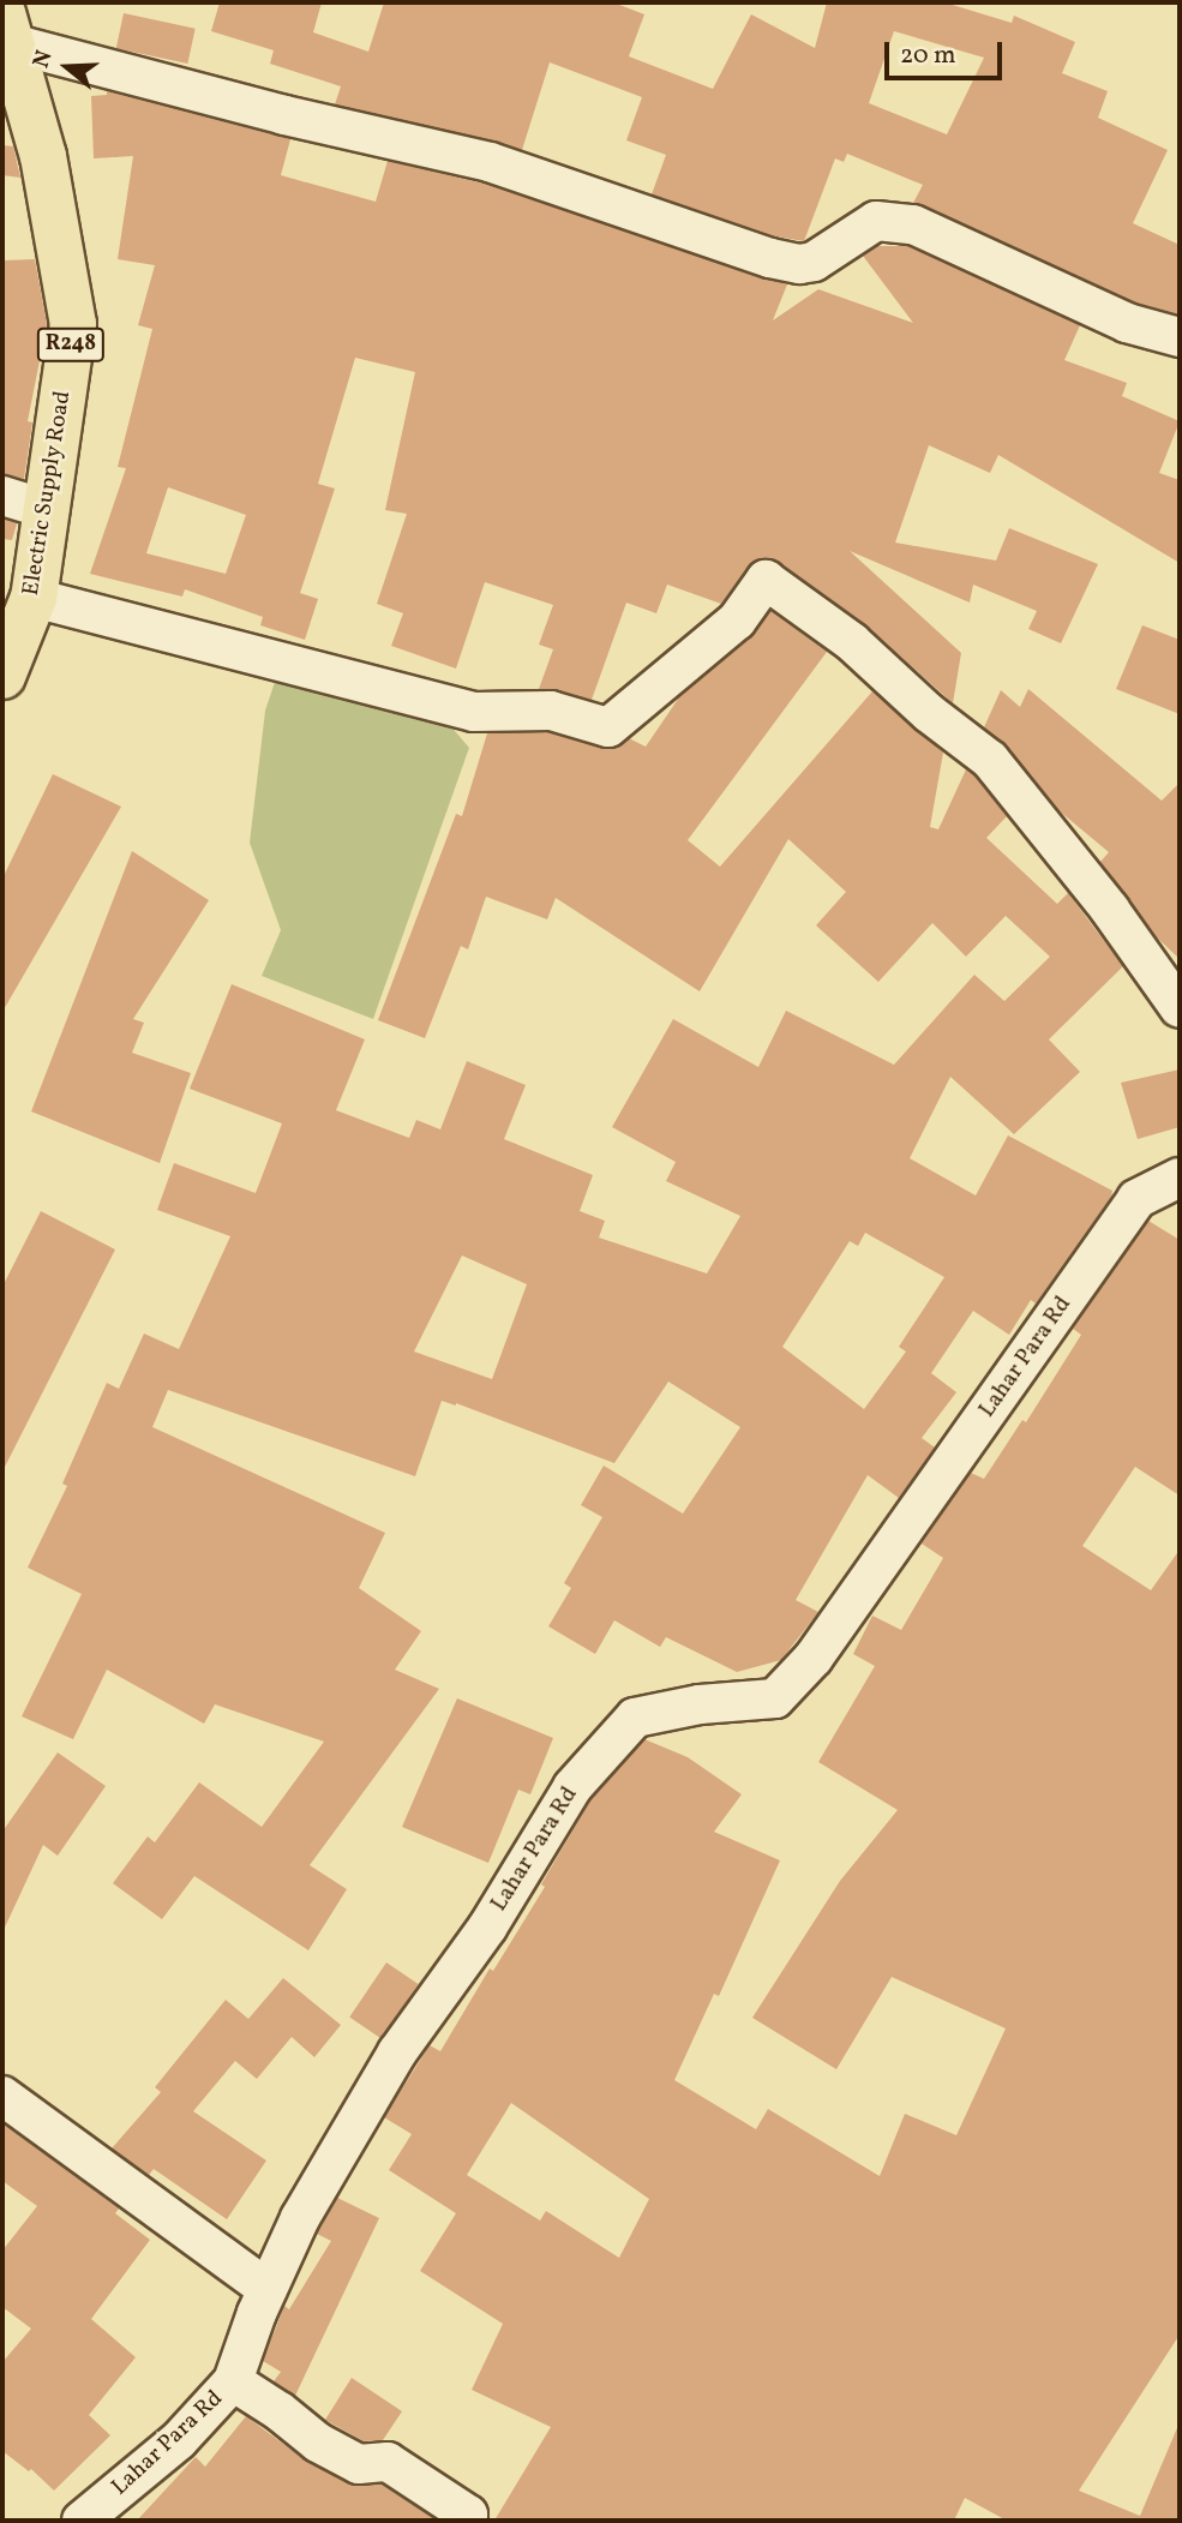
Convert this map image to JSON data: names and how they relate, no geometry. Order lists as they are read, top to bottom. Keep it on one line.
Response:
{"streets":{"main road":["R248","Electric Supply Road"],"street":["Lahar Para Rd"]},"scale_bar":"20 m","north":"left"}
